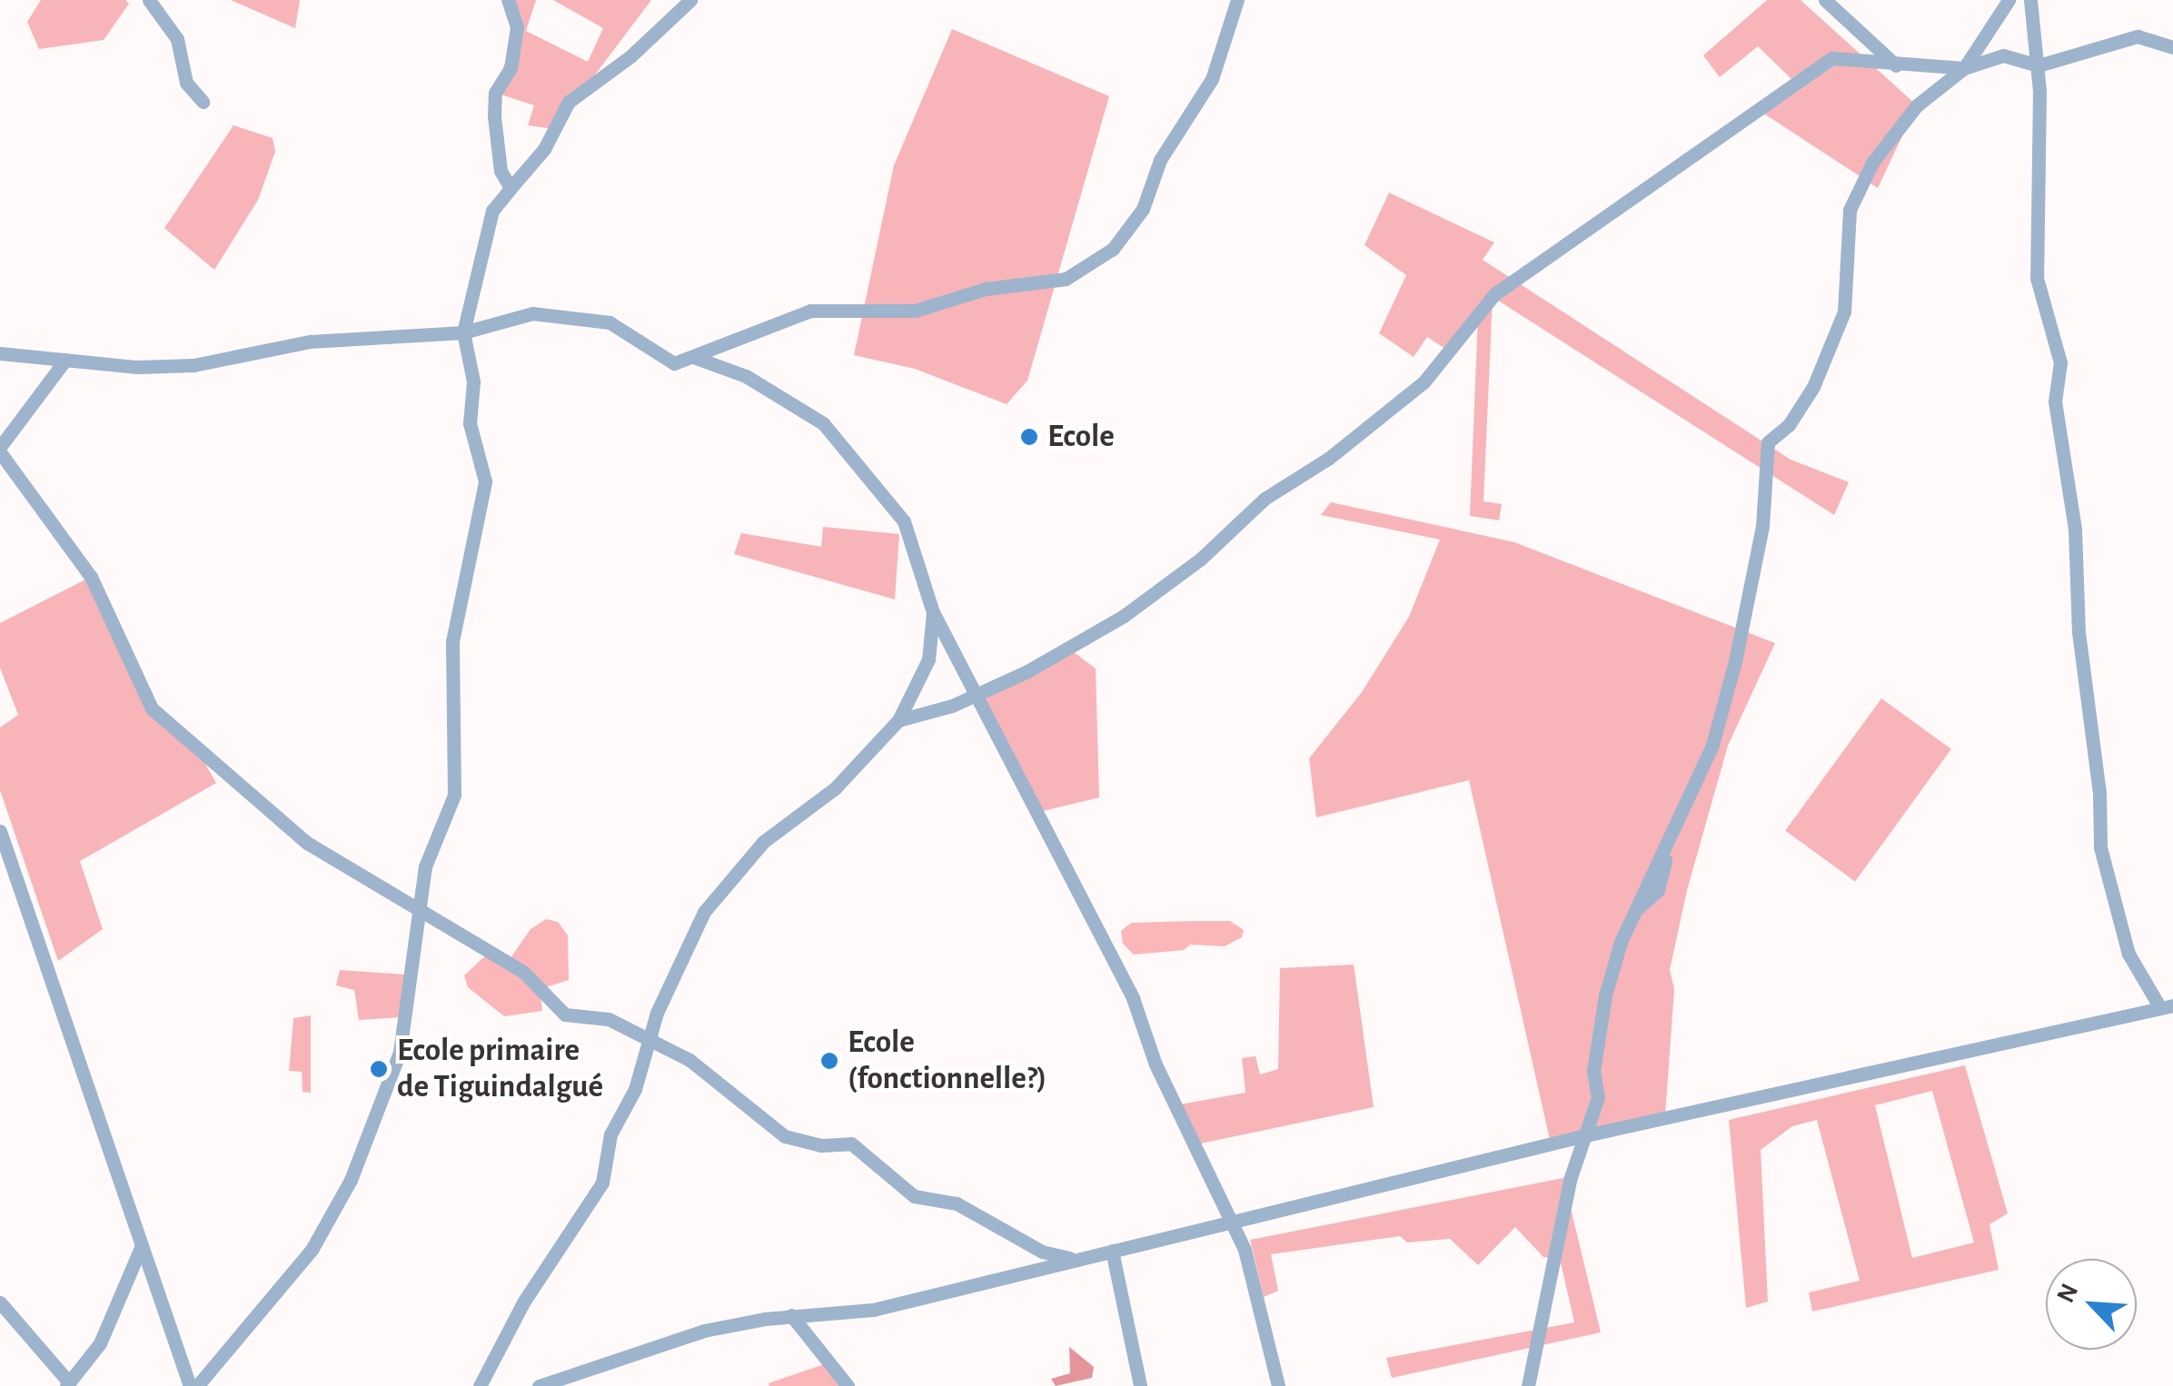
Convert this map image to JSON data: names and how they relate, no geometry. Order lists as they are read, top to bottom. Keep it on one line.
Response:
{"places":["Ecole","Ecole (fonctionnelle?)","Ecole primaire de Tiguindalgué"],"north":"top left"}
